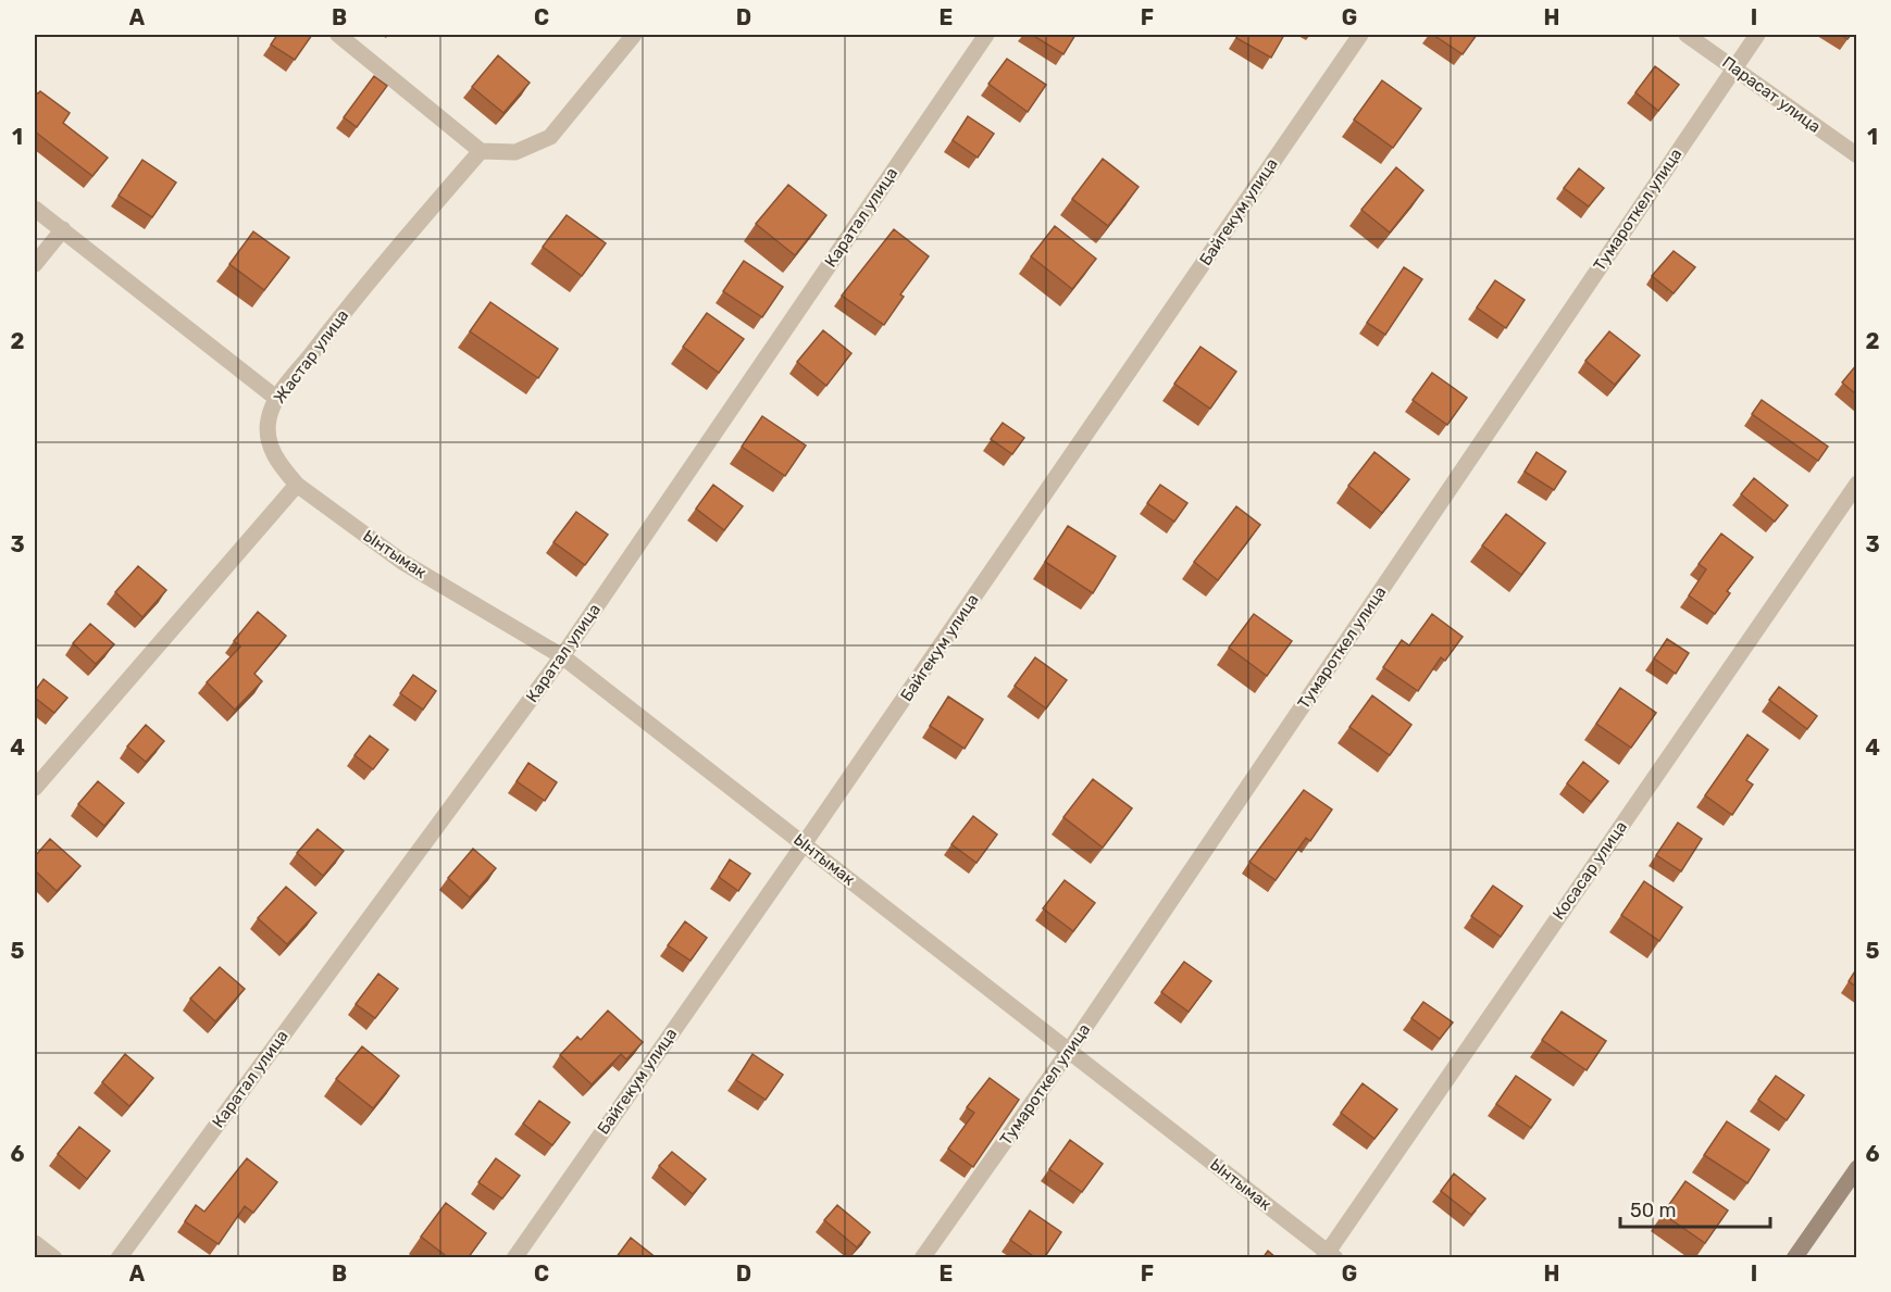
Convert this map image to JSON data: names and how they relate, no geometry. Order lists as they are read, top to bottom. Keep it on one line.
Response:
{"streets":{"street":["Парасат улица","Тумароткел улица","Байгекум улица","Каратал улица","Жастар улица","Ынтымак","Косасар улица"]},"crossings":[["Парасат улица","Тумароткел улица"],["Тумароткел улица","Ынтымак"],["Байгекум улица","Ынтымак"],["Каратал улица","Ынтымак"],["Жастар улица","Ынтымак"],["Ынтымак","Косасар улица"]],"scale_bar":"50 m","grid":{"columns":["A","B","C","D","E","F","G","H","I"],"rows":["1","2","3","4","5","6"]}}
